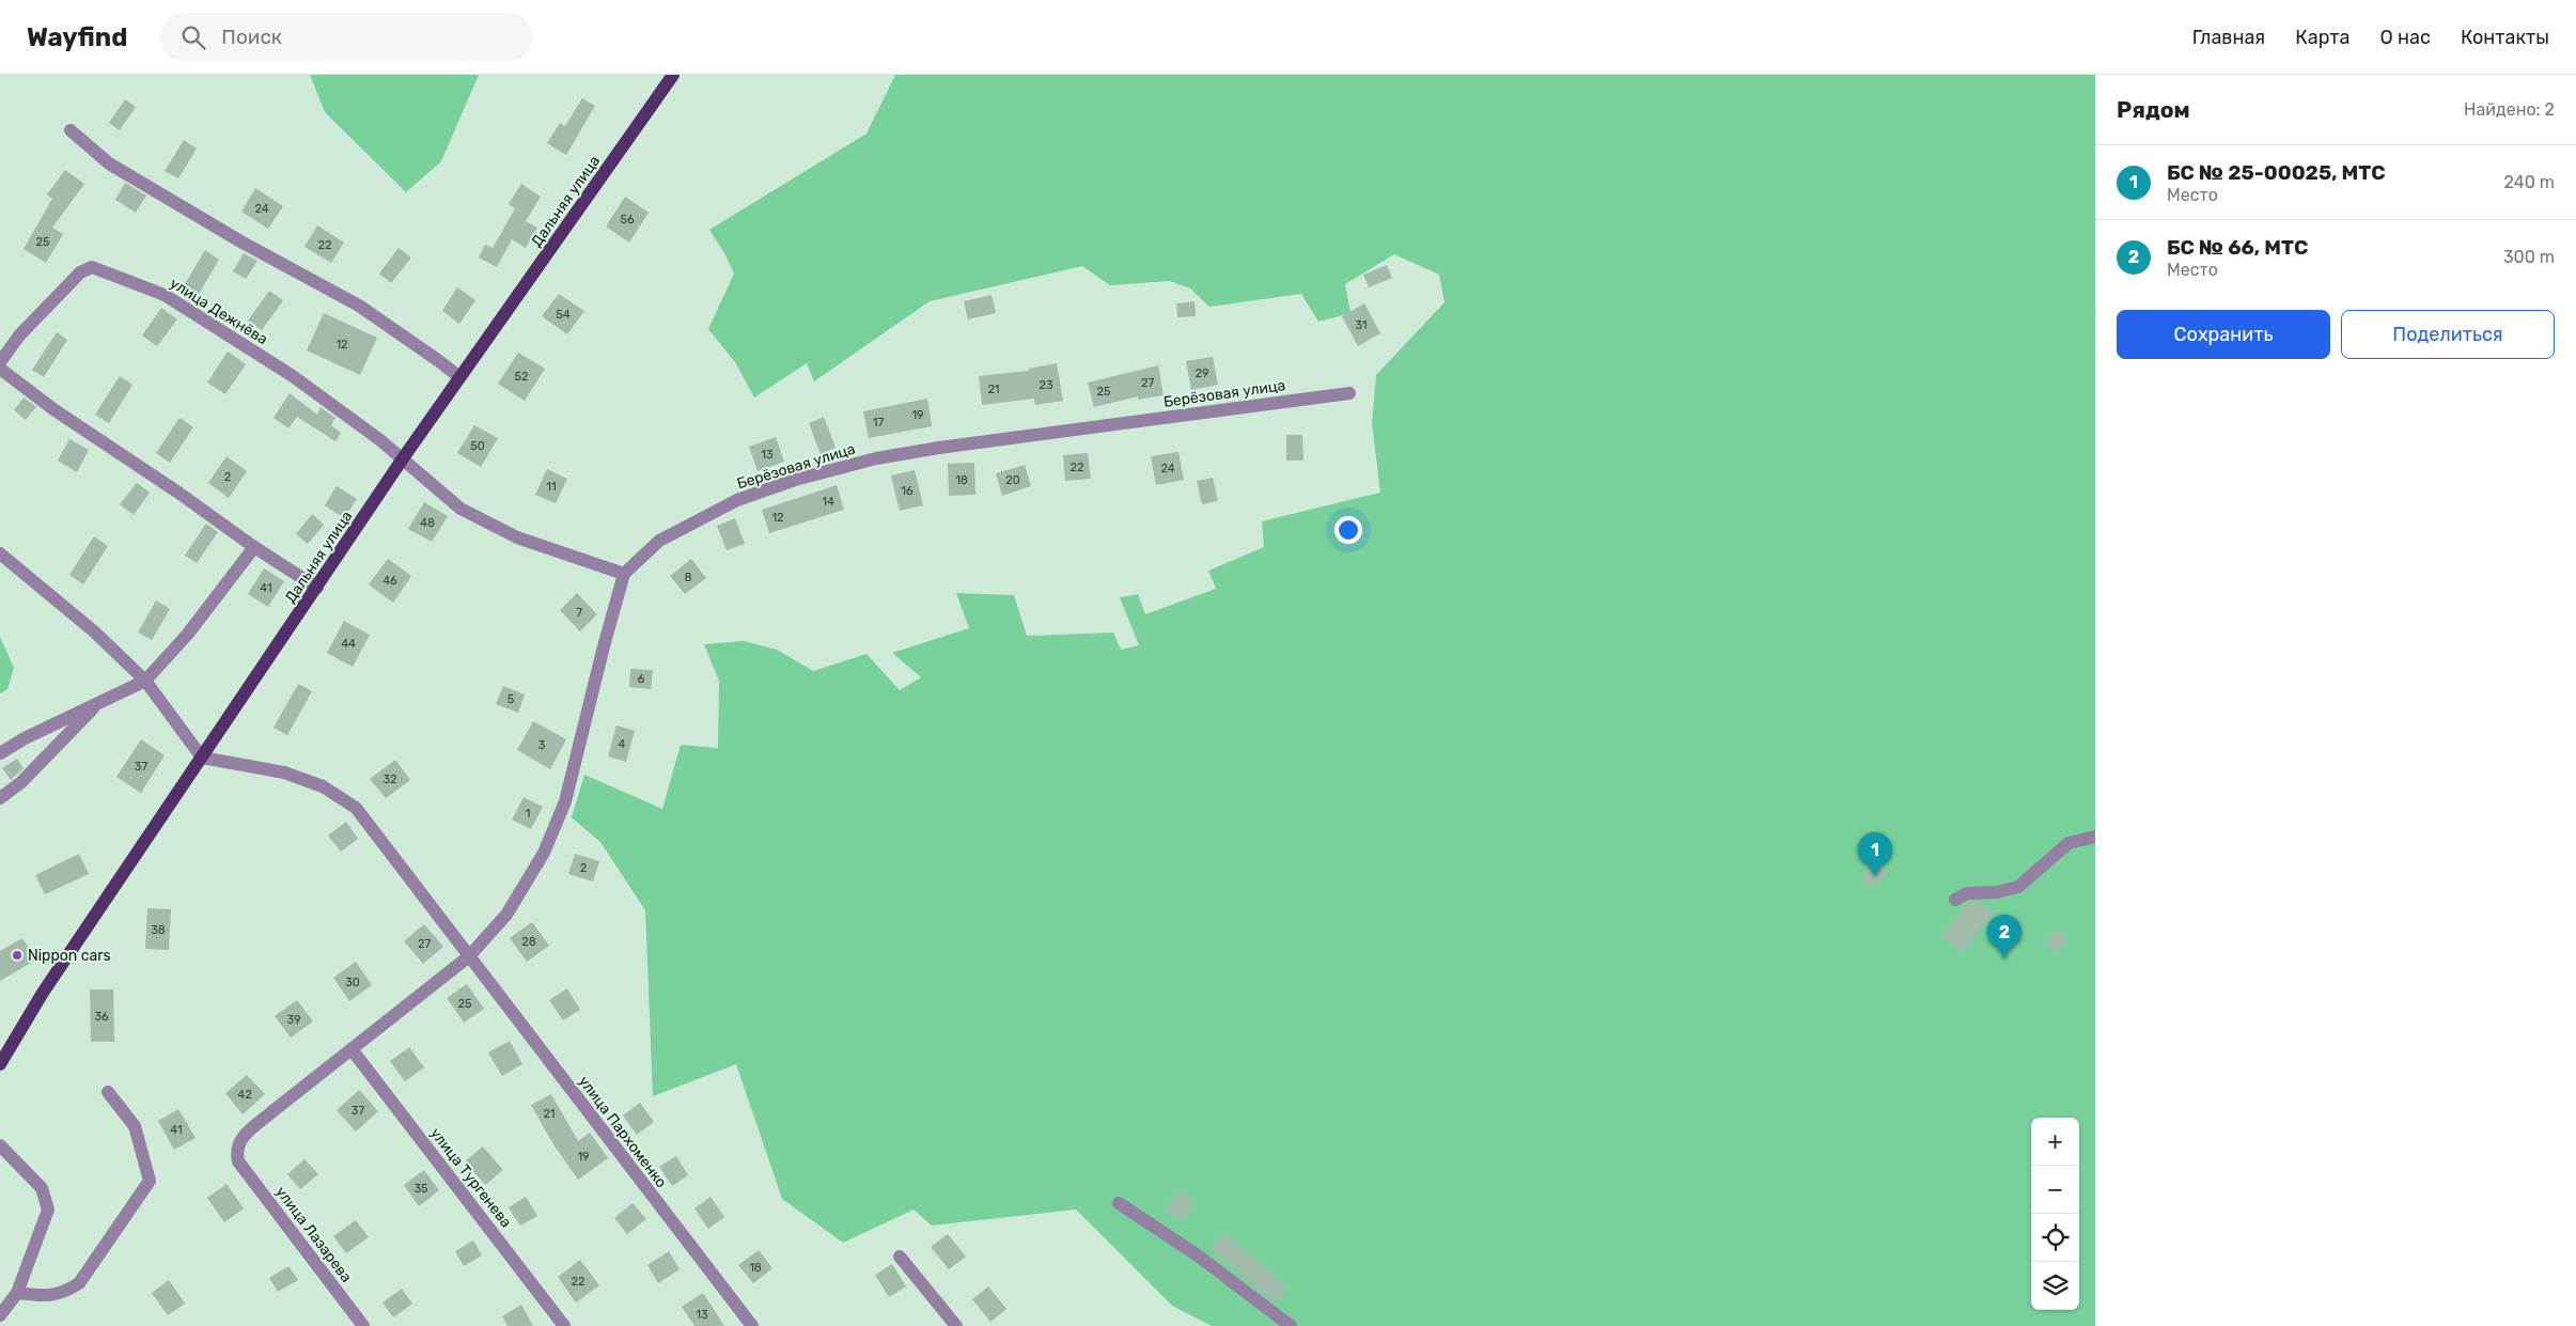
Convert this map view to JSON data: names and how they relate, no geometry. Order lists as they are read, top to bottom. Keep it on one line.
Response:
{"streets":{"main road":["Дальняя улица"],"street":["улица Дежнёва","Берёзовая улица","улица Пархоменко","улица Тургенева","улица Лазарева"]},"crossings":[["Дальняя улица","улица Дежнёва"],["Дальняя улица","улица Пархоменко"],["улица Дежнёва","Берёзовая улица"],["улица Тургенева","улица Лазарева"]],"places":["Nippon cars"],"house_numbers":["24","56","25","22","54","31","12","29","52","27","23","21","25","19","17","50","13","22","24","2","18","20","11","16","14","12","48","8","46","41","7","44","6","5","4","3","37","32","1","2","38","28","27","30","25","36","39","42","37","21","41","19","35","18","22","13"],"page":{"header":"Wayfind","search":"Поиск","nav":["Главная","Карта","О нас","Контакты"],"heading":["Рядом","Найдено: 2"],"list":[{"mark":"1","name":"БС № 25-00025, МТС","note":"Место","value":"240 m"},{"mark":"2","name":"БС № 66, МТС","note":"Место","value":"300 m"}],"buttons":["Сохранить","Поделиться"],"pins":["1","2"],"map_buttons":["+","−"]}}
